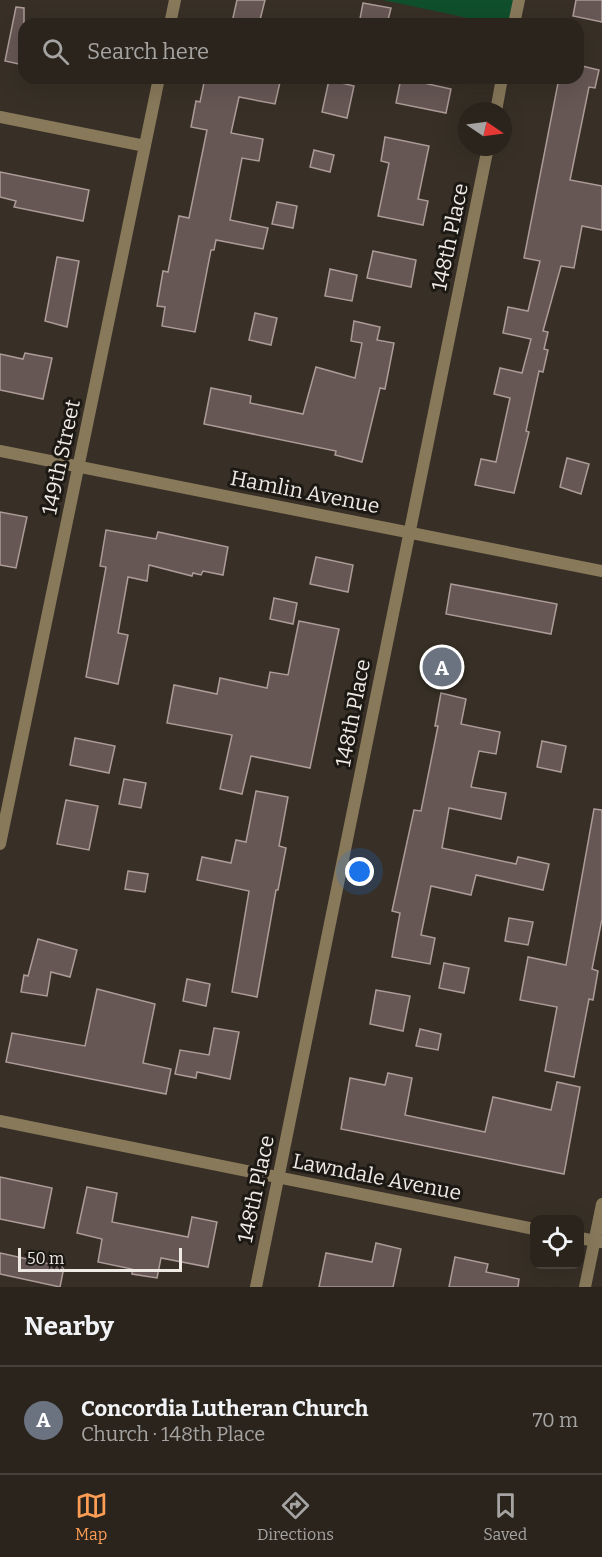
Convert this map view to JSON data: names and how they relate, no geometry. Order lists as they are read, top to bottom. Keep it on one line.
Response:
{"streets":{"street":["148th Place","149th Street","Hamlin Avenue","Lawndale Avenue"]},"crossings":[["148th Place","Hamlin Avenue"],["148th Place","Lawndale Avenue"],["149th Street","Hamlin Avenue"]],"scale_bar":"50 m","north":"right","page":{"search":"Search here","pins":"A","scale":"50 m","heading":"Nearby","list":[{"mark":"A","name":"Concordia Lutheran Church","note":"Church · 148th Place","value":"70 m"}],"nav":["Map","Directions","Saved"]}}
